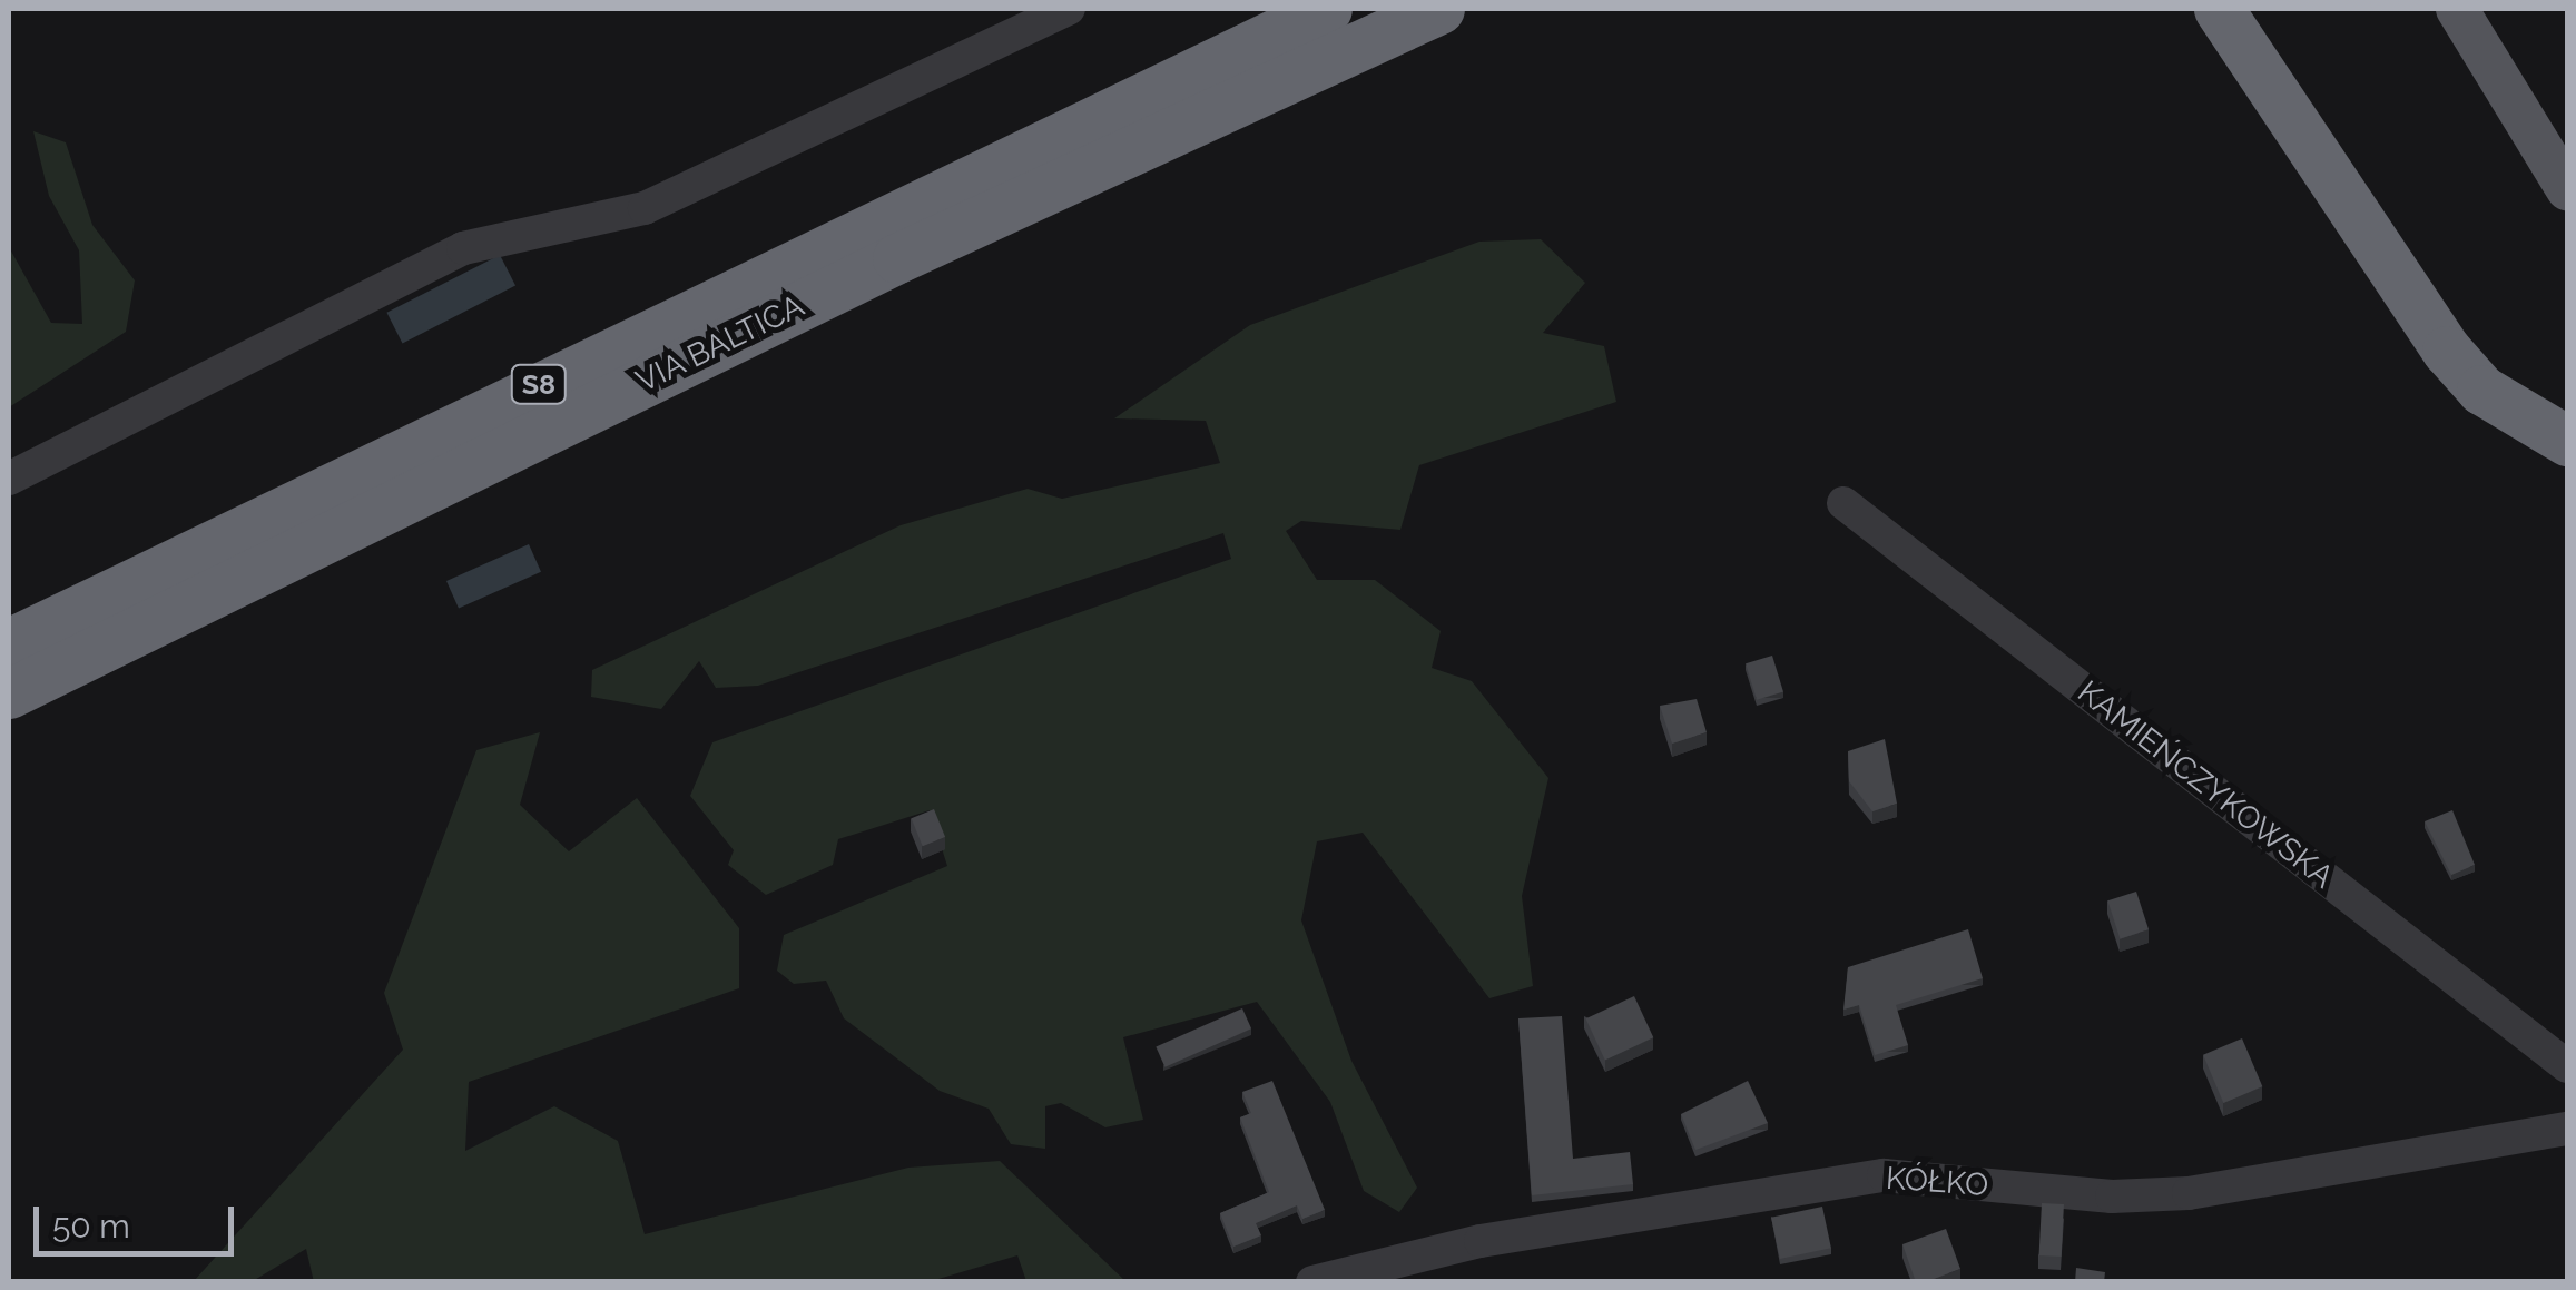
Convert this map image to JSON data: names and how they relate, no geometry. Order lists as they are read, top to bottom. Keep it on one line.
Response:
{"streets":{"highway":["VIA BALTICA","S8"],"street":["KAMIEŃCZYKOWSKA","KÓŁKO"]},"scale_bar":"50 m"}
